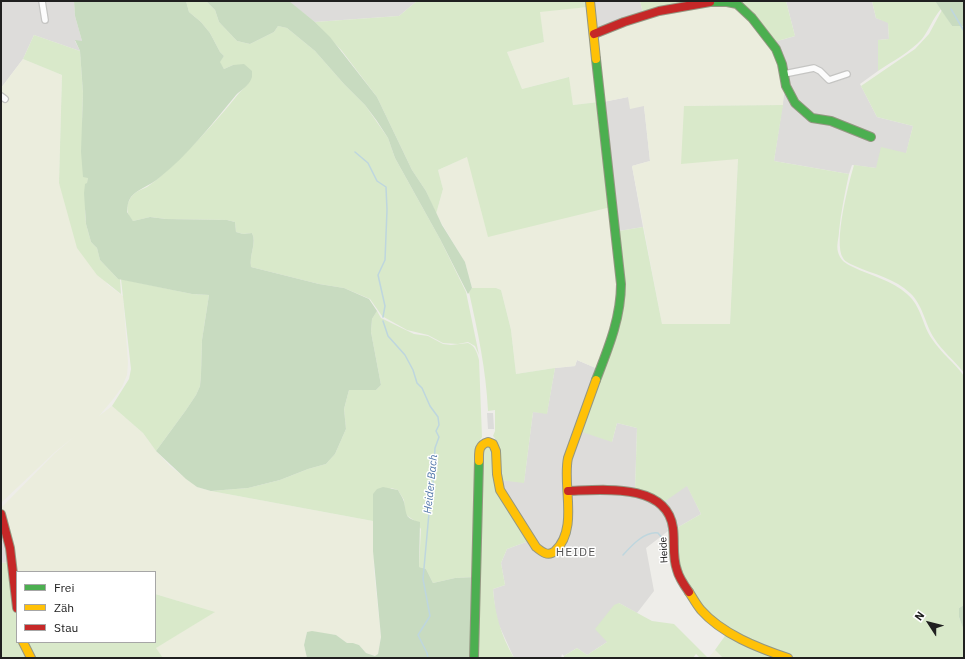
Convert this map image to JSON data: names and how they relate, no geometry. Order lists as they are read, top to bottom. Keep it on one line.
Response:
{"streets":{"main road":["Heide"]},"districts":["HEIDE"],"water":["Heider Bach"],"legend":["Frei","Zäh","Stau"],"north":"top left"}
